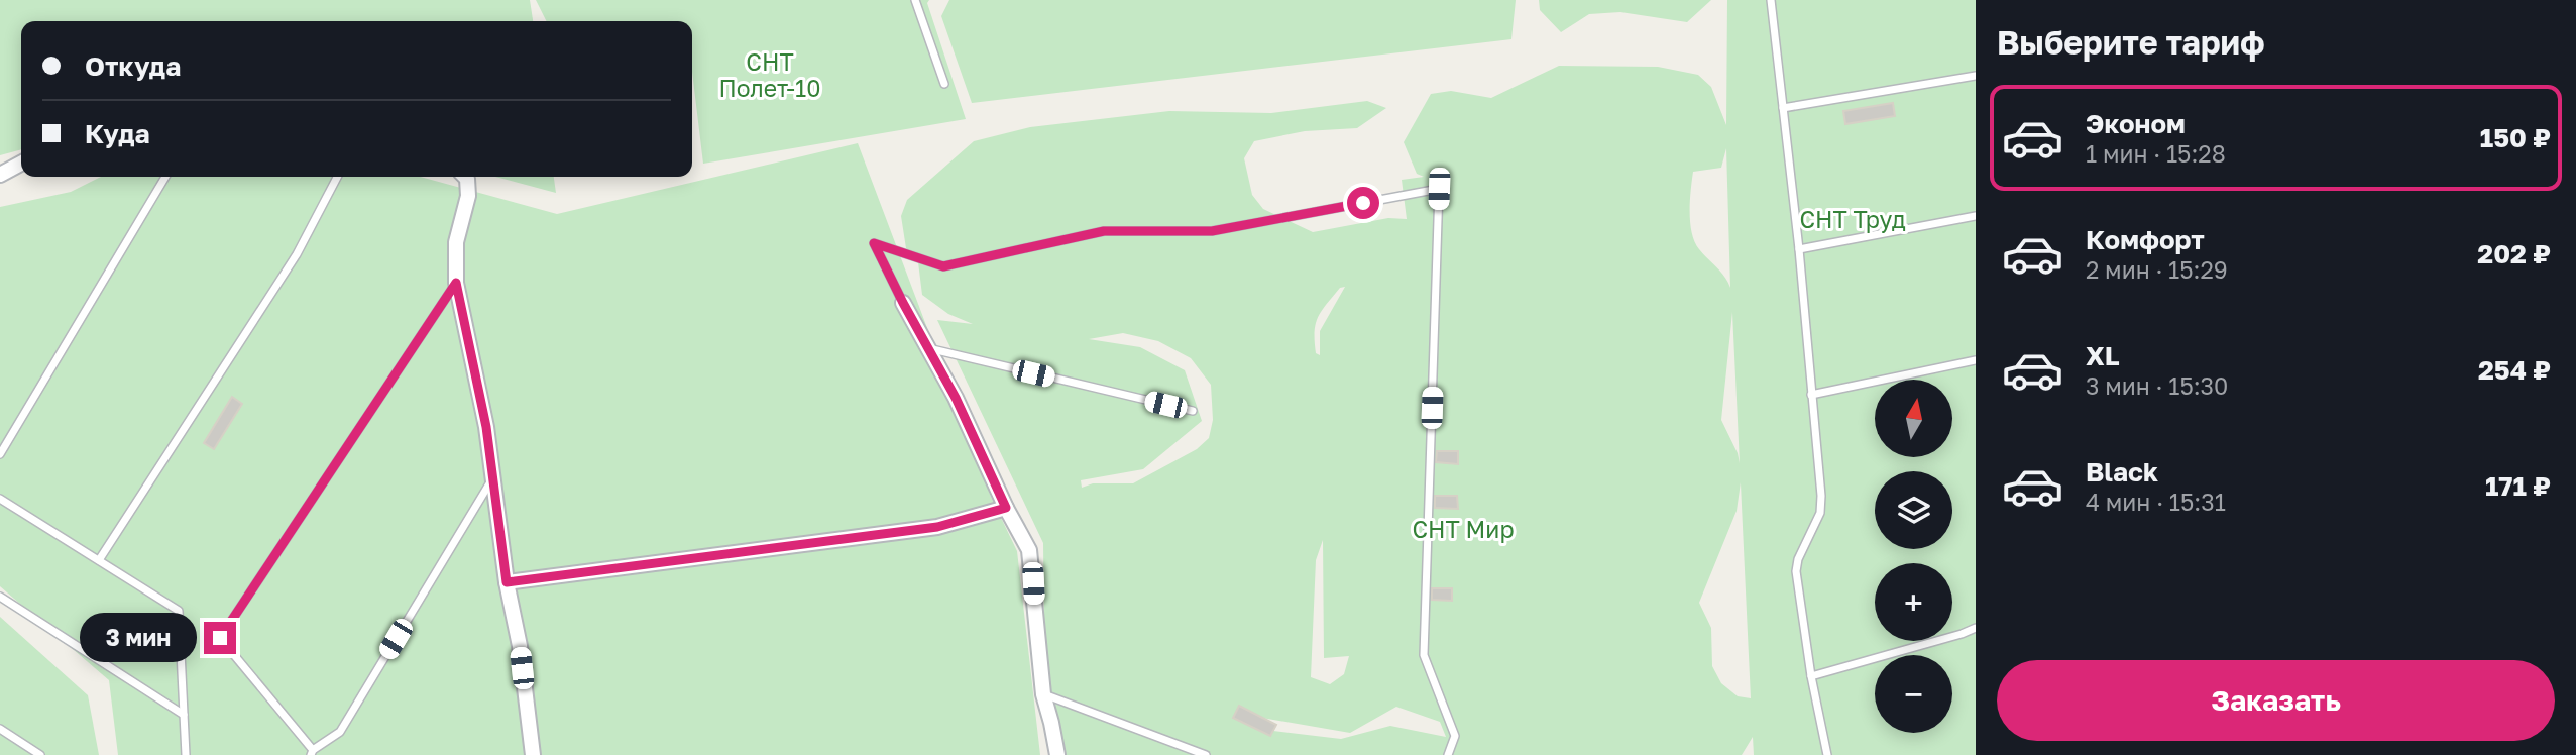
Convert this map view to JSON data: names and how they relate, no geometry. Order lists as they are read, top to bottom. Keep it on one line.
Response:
{"parks":["СНТ Полет-10","СНТ Труд","СНТ Мир"],"north":"top","page":{"heading":"Выберите тариф","banner":["Откуда","Куда"],"list":[{"name":"Эконом","note":"1 мин · 15:28","value":"150 ₽"},{"name":"Комфорт","note":"2 мин · 15:29","value":"202 ₽"},{"name":"XL","note":"3 мин · 15:30","value":"254 ₽"},{"name":"Black","note":"4 мин · 15:31","value":"171 ₽"}],"map_buttons":["+","−"],"bubble":"3 мин","buttons":"Заказать"}}
